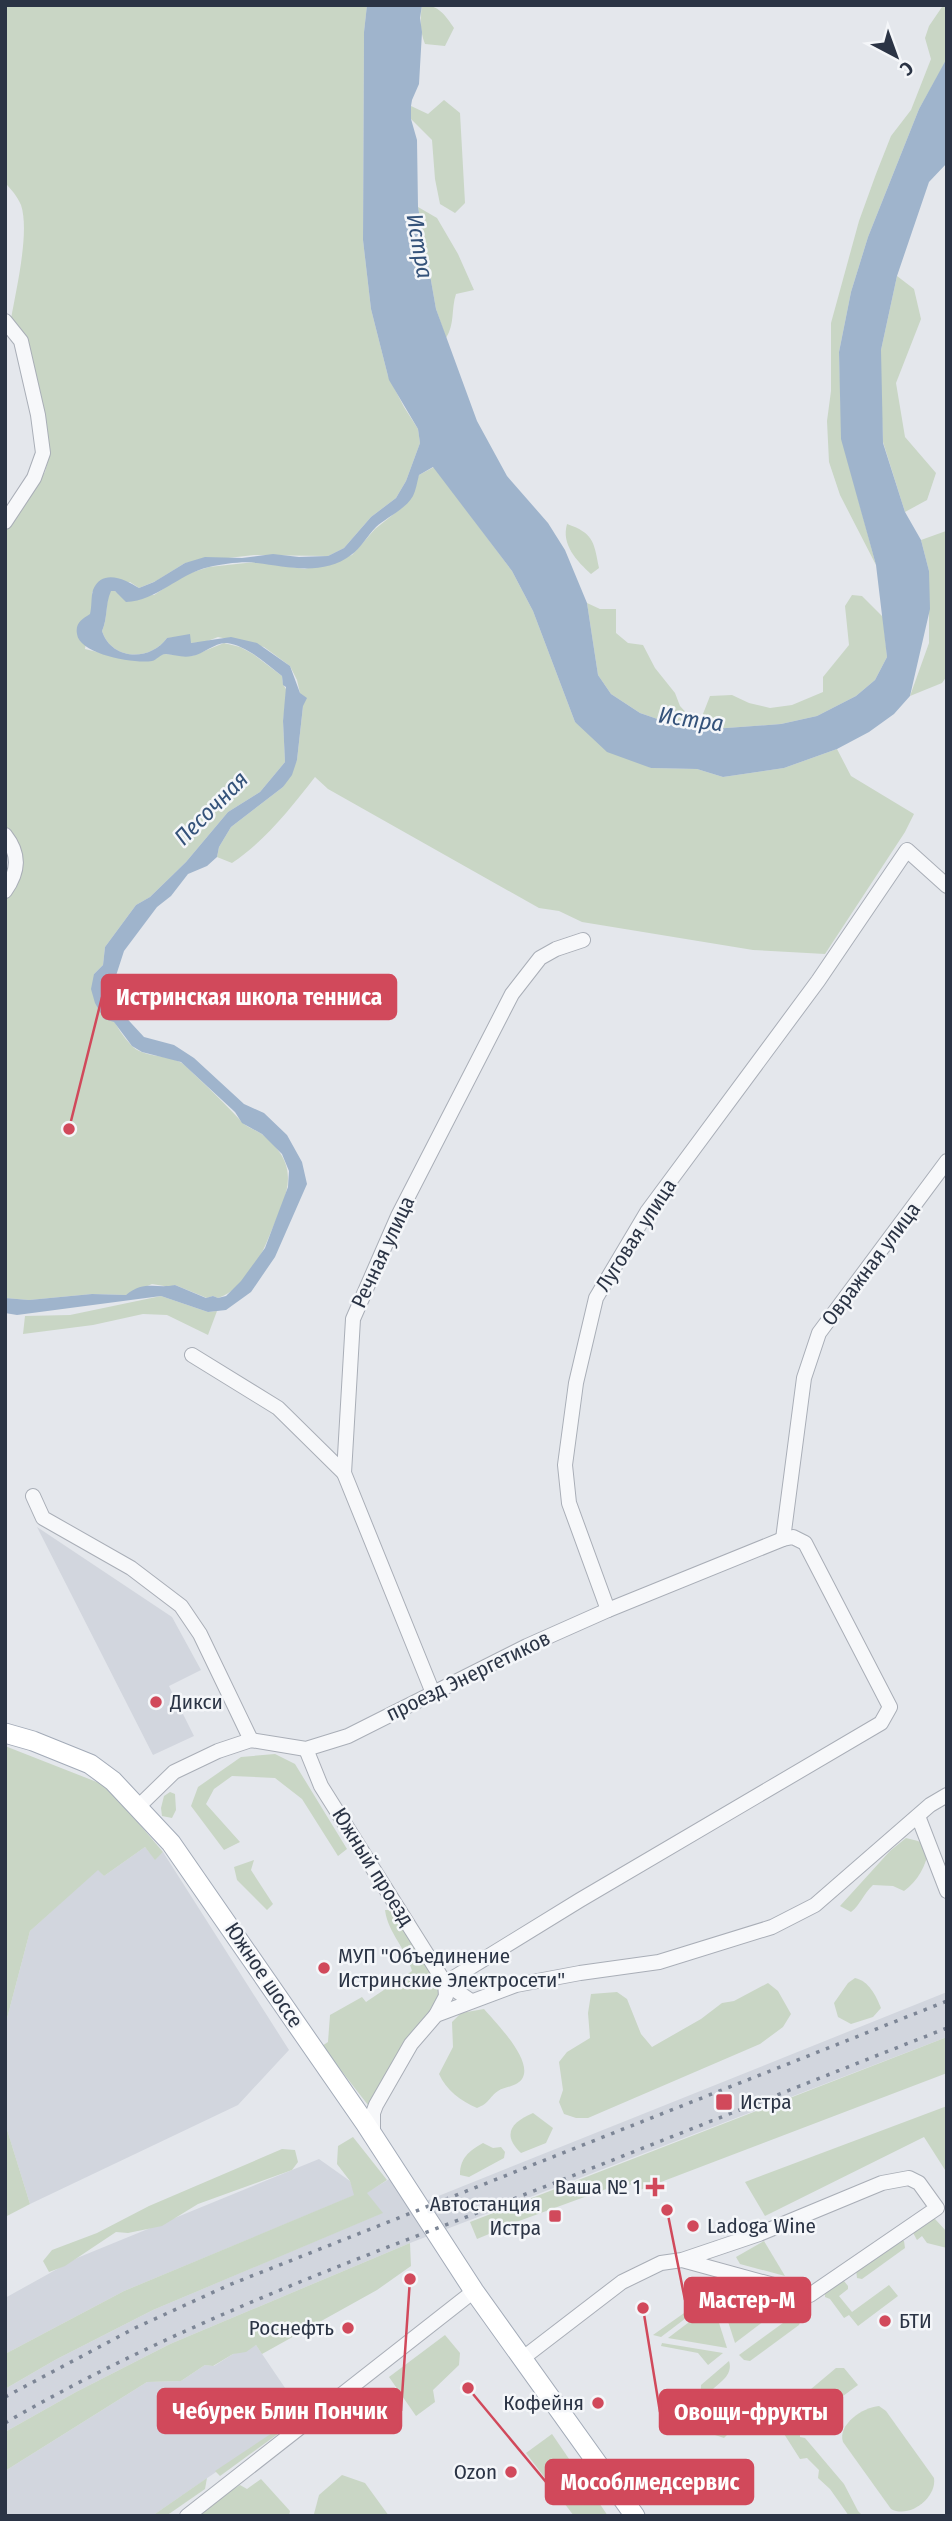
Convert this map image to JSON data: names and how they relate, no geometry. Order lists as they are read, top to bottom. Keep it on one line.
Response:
{"streets":{"main road":["Южное шоссе"],"street":["Луговая улица","Речная улица","Овражная улица","проезд Энергетиков","Южный проезд"]},"crossings":[["Луговая улица","проезд Энергетиков"],["Речная улица","проезд Энергетиков"],["Овражная улица","проезд Энергетиков"],["проезд Энергетиков","Южный проезд"],["проезд Энергетиков","Южное шоссе"]],"water":["Истра","Песочная"],"places":{"other":["Истринская школа тенниса","Дикси","МУП \"Объединение Истринские Электросети\"","Мастер-М","Ladoga Wine","Чебурек Блин Пончик","Овощи-фрукты","БТИ","Роснефть","Мособлмедсервис","Кофейня","Ozon"],"transit":["Истра","Автостанция Истра"],"health":["Ваша № 1"]},"north":"bottom right"}
